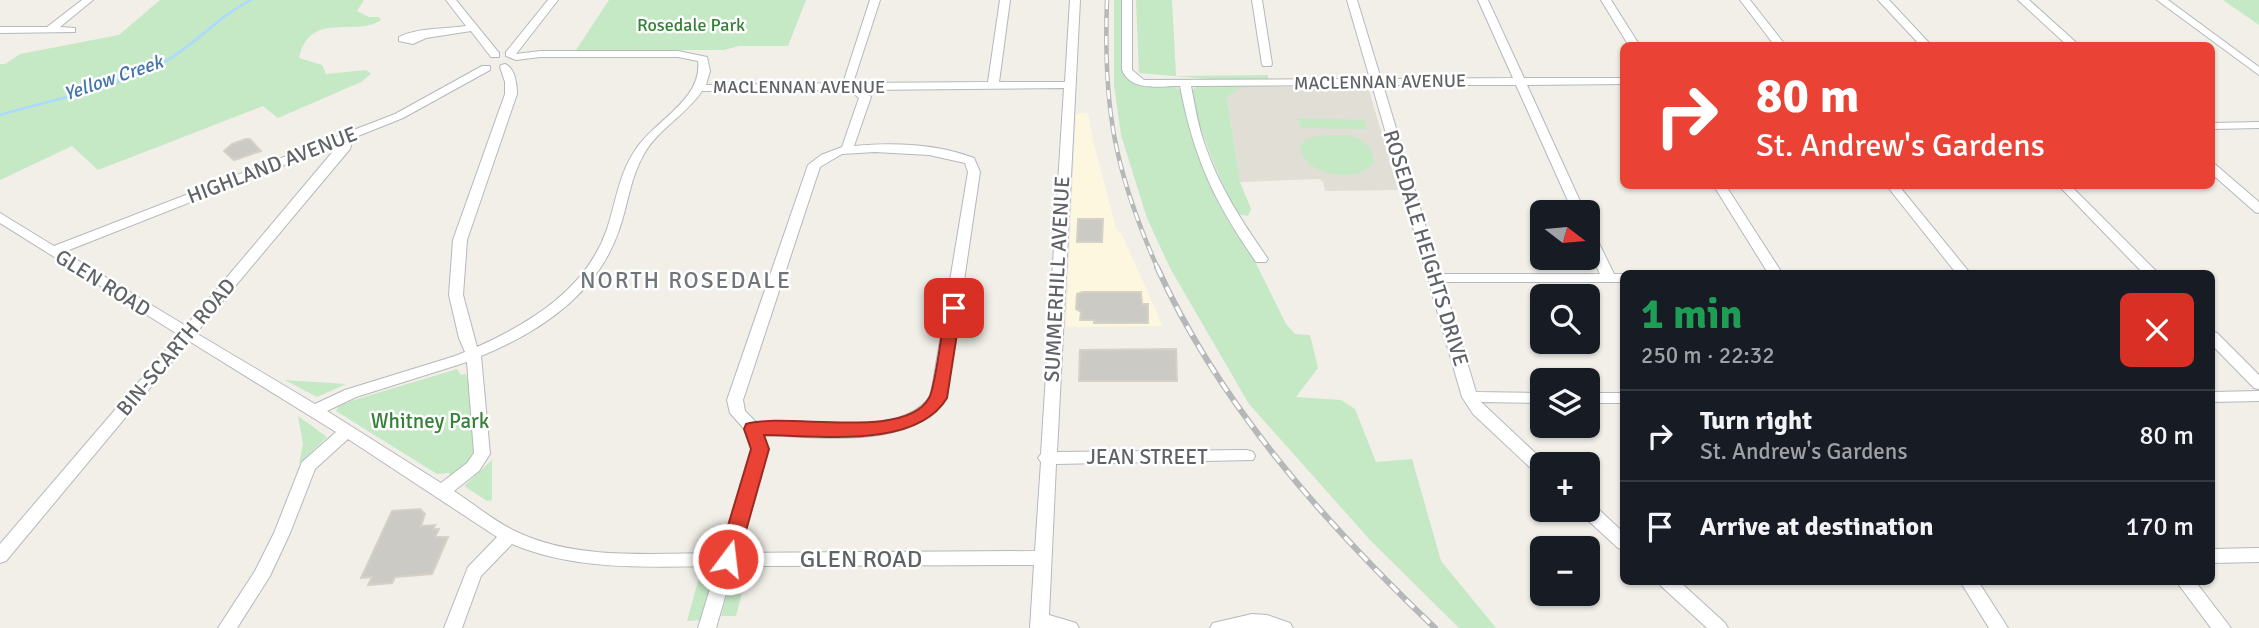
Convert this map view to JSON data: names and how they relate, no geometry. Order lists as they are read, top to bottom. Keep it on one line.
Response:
{"streets":{"street":["MACLENNAN AVENUE","HIGHLAND AVENUE","ROSEDALE HEIGHTS DRIVE","SUMMERHILL AVENUE","GLEN ROAD","BIN-SCARTH ROAD","JEAN STREET"]},"crossings":[["MACLENNAN AVENUE","ROSEDALE HEIGHTS DRIVE"],["MACLENNAN AVENUE","SUMMERHILL AVENUE"],["HIGHLAND AVENUE","GLEN ROAD"],["HIGHLAND AVENUE","BIN-SCARTH ROAD"],["SUMMERHILL AVENUE","GLEN ROAD"],["SUMMERHILL AVENUE","JEAN STREET"],["GLEN ROAD","BIN-SCARTH ROAD"]],"districts":["NORTH ROSEDALE"],"water":["Yellow Creek"],"parks":["Rosedale Park","Whitney Park"],"north":"right","page":{"turn":["80 m","St. Andrew's Gardens"],"map_buttons":["+","−"],"heading":["1 min","250 m · 22:32"],"list":[{"name":"Turn right","note":"St. Andrew's Gardens","value":"80 m"},{"name":"Arrive at destination","value":"170 m"}]}}
